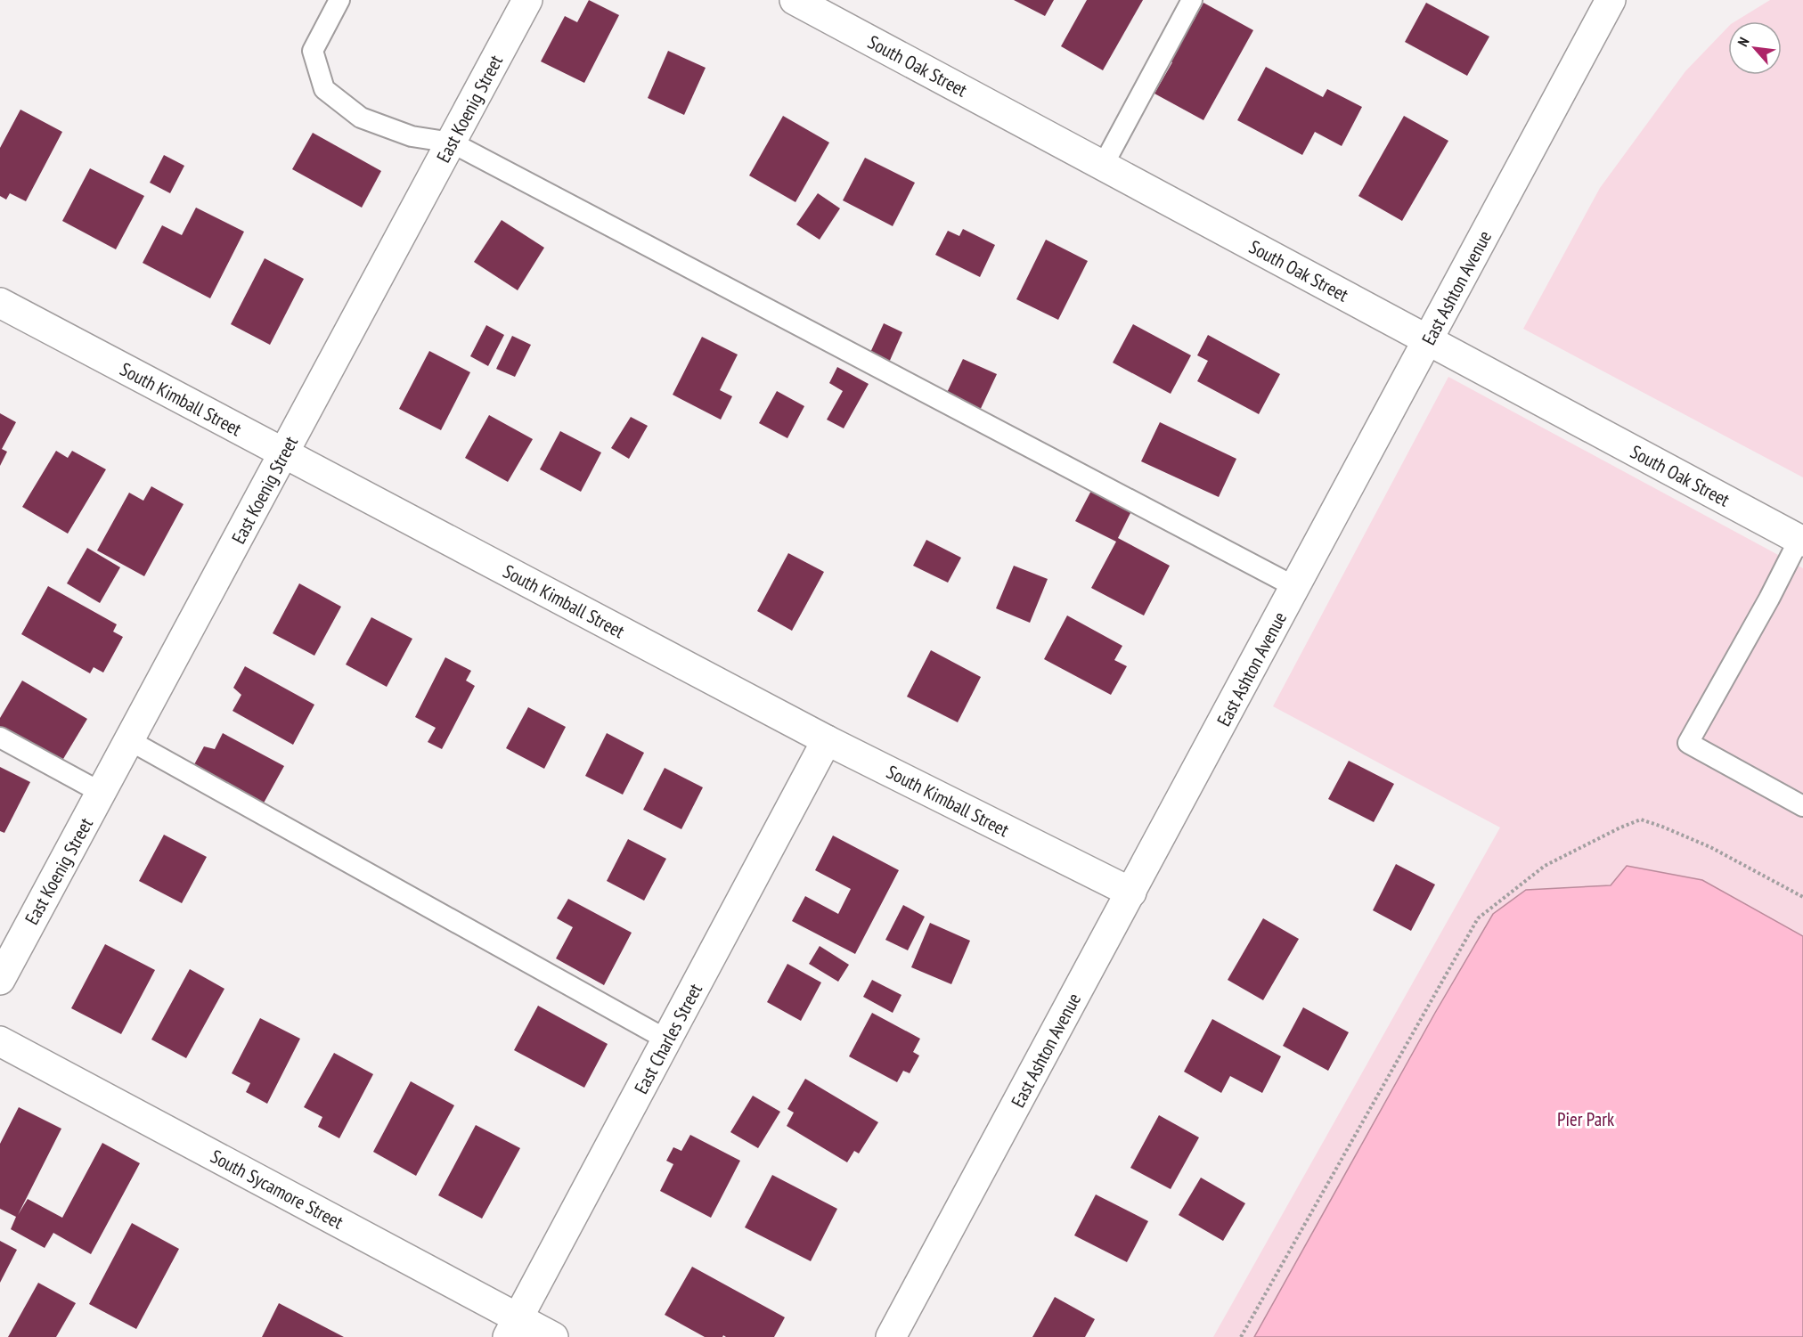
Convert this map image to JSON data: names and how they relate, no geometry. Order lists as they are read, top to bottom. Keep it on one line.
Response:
{"streets":{"street":["South Oak Street","East Koenig Street","East Ashton Avenue","South Kimball Street","East Charles Street","South Sycamore Street"]},"crossings":[["South Oak Street","East Ashton Avenue"],["East Koenig Street","South Kimball Street"],["East Ashton Avenue","South Kimball Street"],["South Kimball Street","East Charles Street"],["East Charles Street","South Sycamore Street"]],"parks":["Pier Park"],"north":"top left"}
